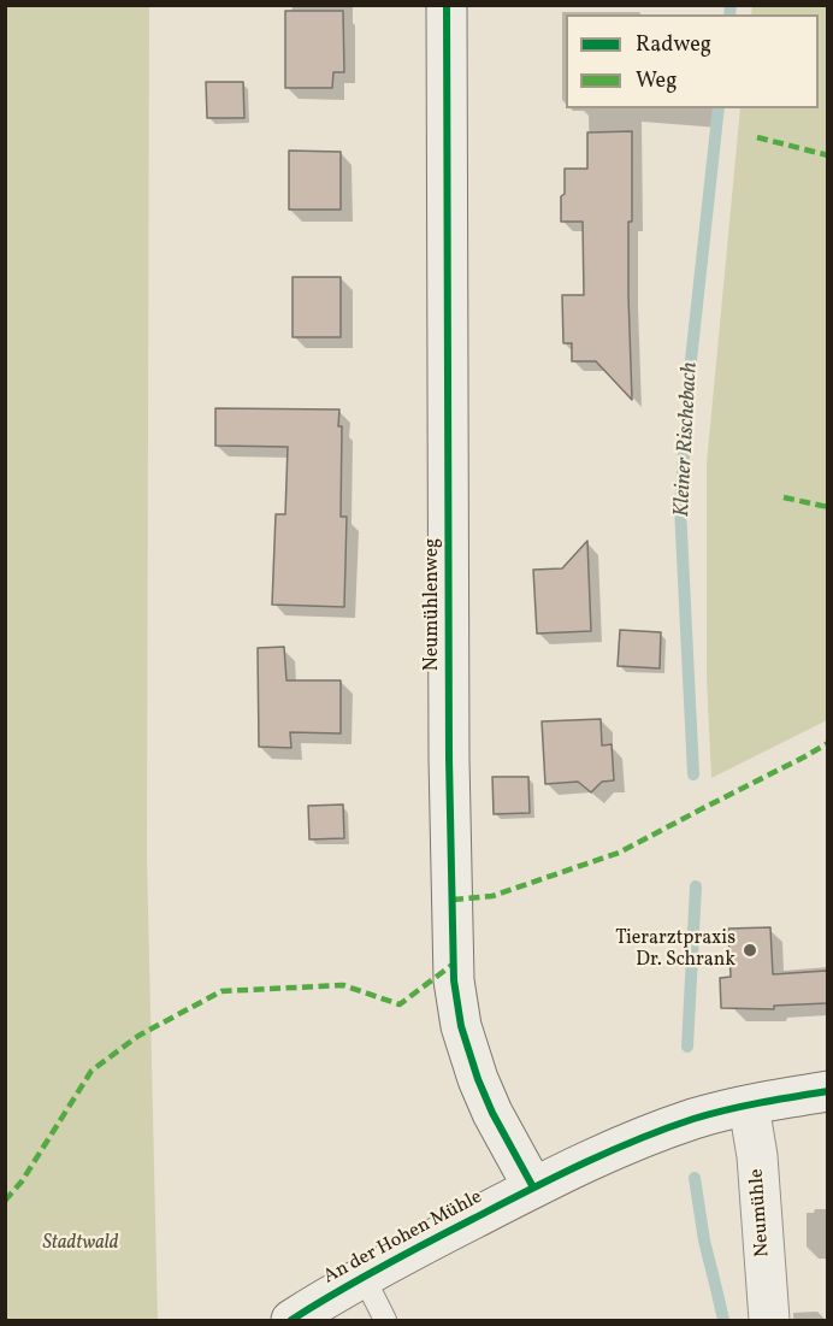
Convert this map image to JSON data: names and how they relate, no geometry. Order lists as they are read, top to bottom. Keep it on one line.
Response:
{"streets":{"street":["Neumühlenweg","Neumühle","An der Hohen Mühle"]},"crossings":[["Neumühlenweg","An der Hohen Mühle"],["Neumühle","An der Hohen Mühle"]],"water":["Kleiner Rischebach"],"parks":["Stadtwald"],"places":["Tierarztpraxis Dr. Schrank"],"legend":["Radweg","Weg"]}
